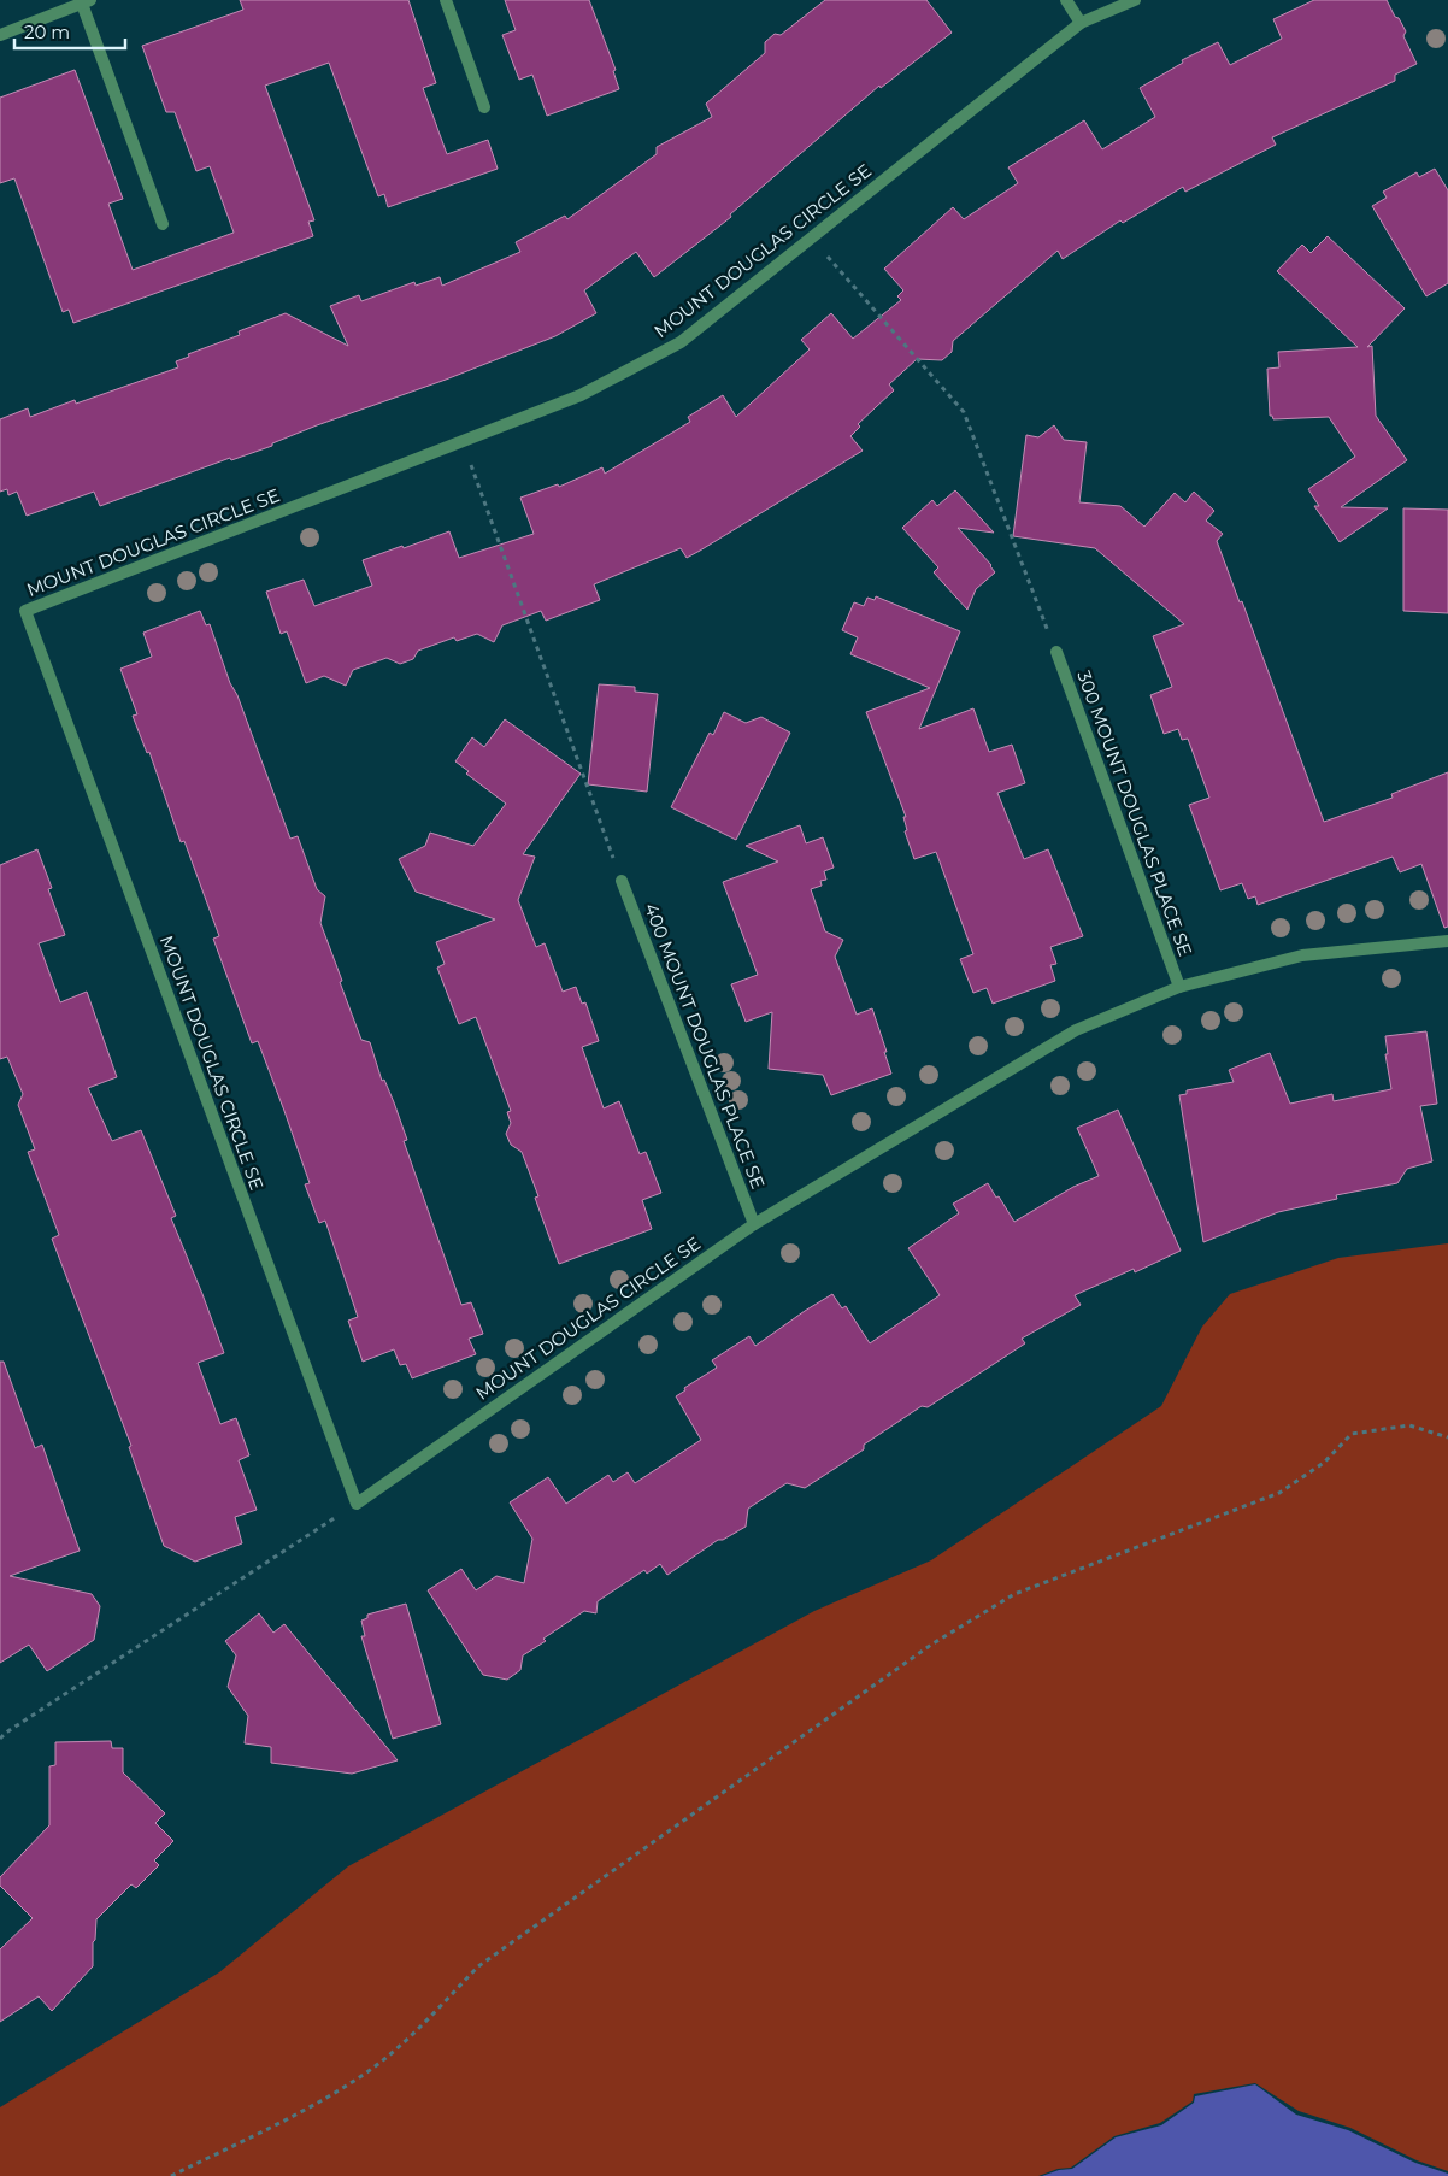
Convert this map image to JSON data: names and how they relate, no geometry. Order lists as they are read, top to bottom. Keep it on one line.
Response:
{"streets":{"street":["MOUNT DOUGLAS CIRCLE SE","300 MOUNT DOUGLAS PLACE SE","400 MOUNT DOUGLAS PLACE SE"]},"crossings":[["MOUNT DOUGLAS CIRCLE SE","300 MOUNT DOUGLAS PLACE SE"],["MOUNT DOUGLAS CIRCLE SE","400 MOUNT DOUGLAS PLACE SE"]],"scale_bar":"20 m"}
